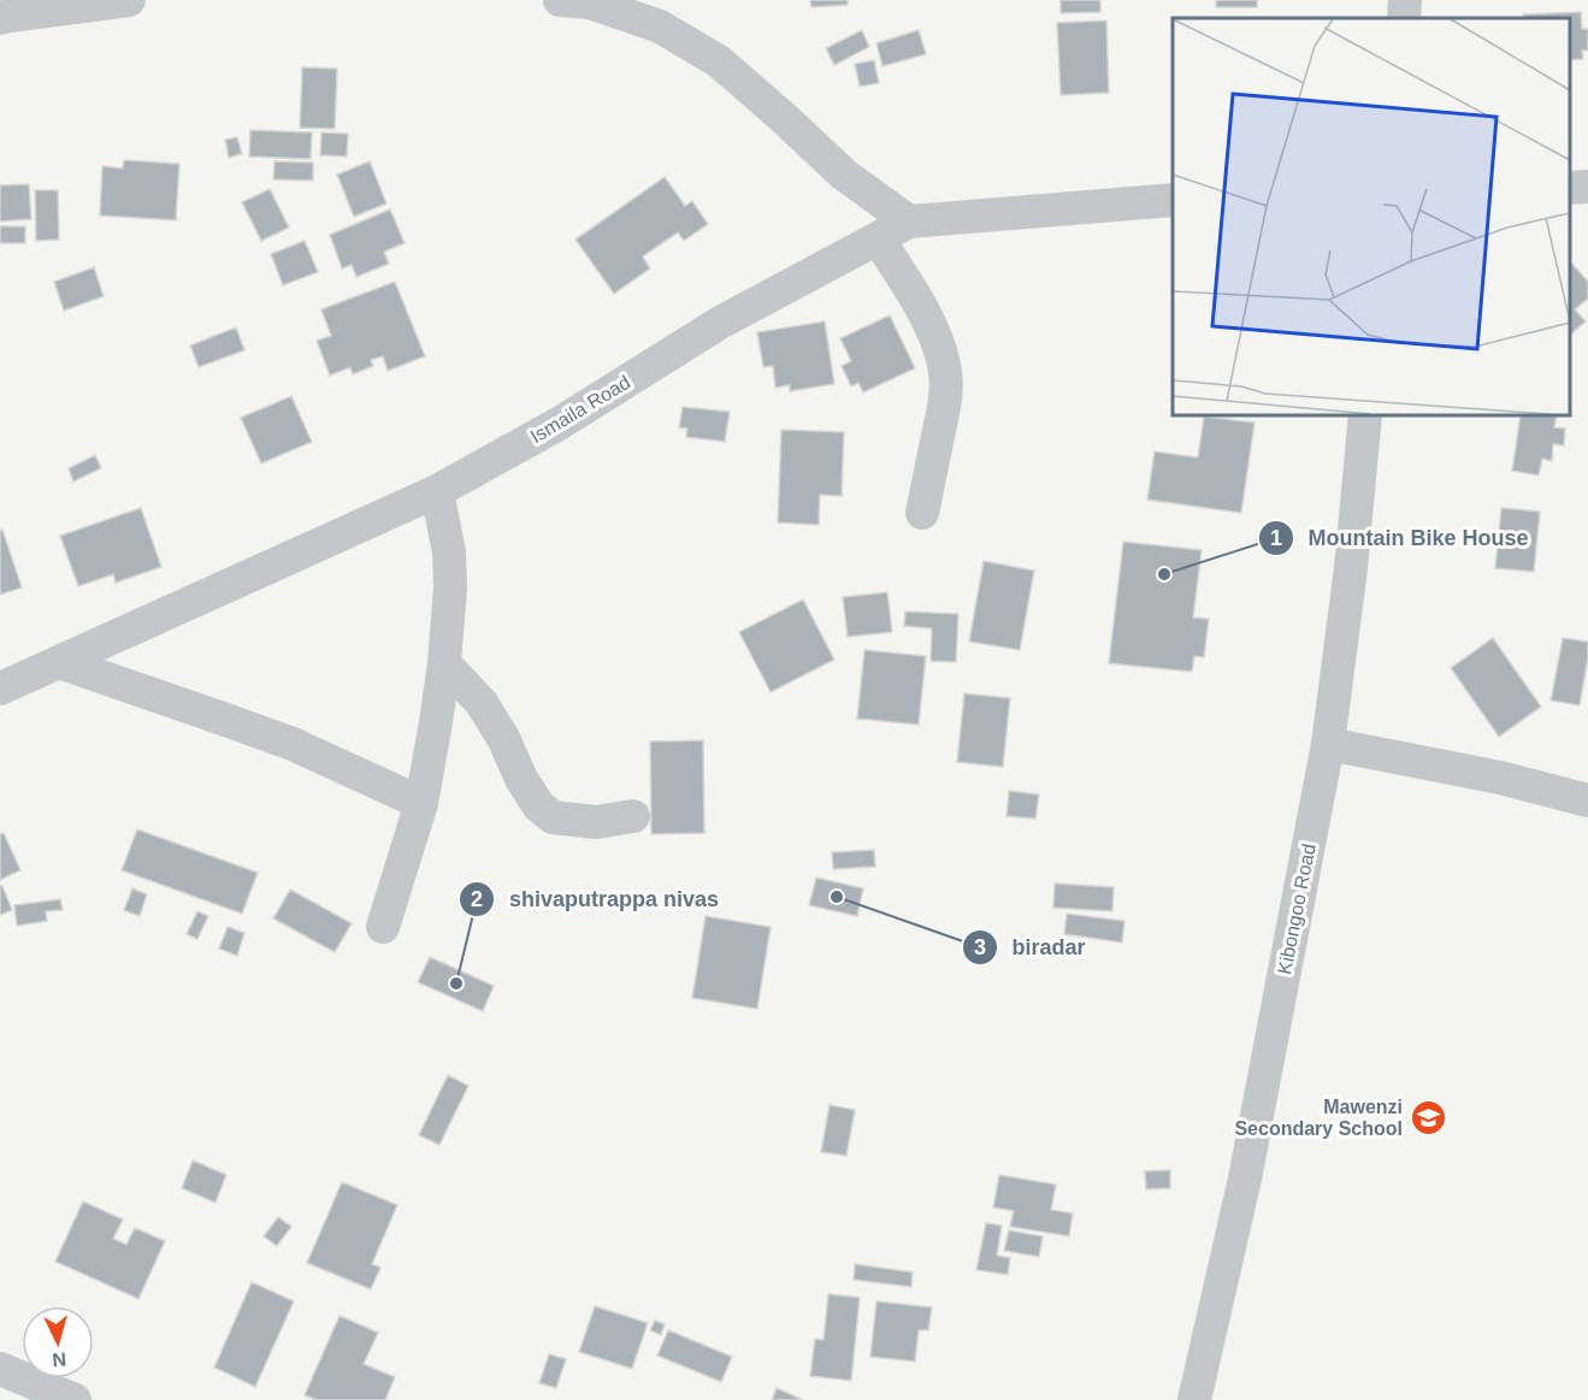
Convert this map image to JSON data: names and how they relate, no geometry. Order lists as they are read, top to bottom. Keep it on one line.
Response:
{"streets":{"street":["Ismaila Road","Kibongoo Road"]},"places":{"other":["Mountain Bike House","biradar","shivaputrappa nivas"],"school or university":["Mawenzi Secondary School"]},"north":"bottom"}
